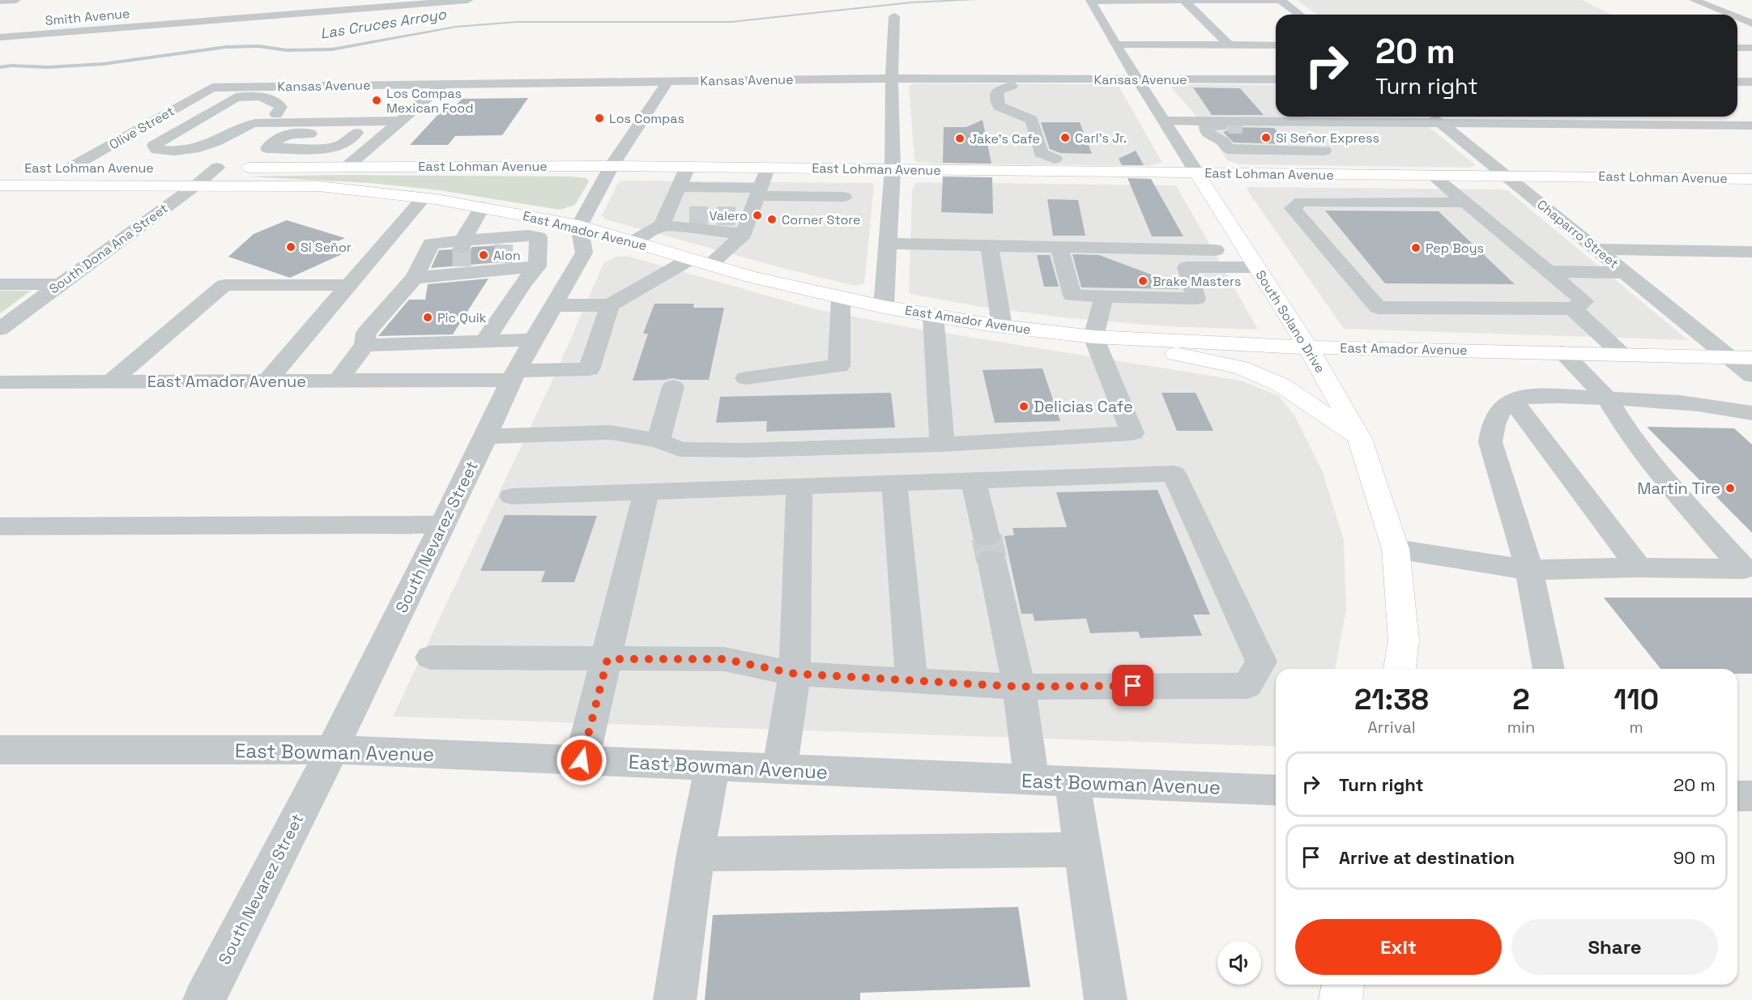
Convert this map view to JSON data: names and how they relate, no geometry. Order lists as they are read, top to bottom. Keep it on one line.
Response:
{"streets":{"main road":["East Lohman Avenue","East Amador Avenue","South Solano Drive"],"street":["Smith Avenue","Kansas Avenue","Olive Street","Chaparro Street","South Dona Ana Street","South Nevarez Street","East Bowman Avenue"]},"crossings":[["Kansas Avenue","Olive Street"],["Kansas Avenue","South Solano Drive"],["Olive Street","East Lohman Avenue"],["East Lohman Avenue","East Amador Avenue"],["East Lohman Avenue","Chaparro Street"],["East Lohman Avenue","South Dona Ana Street"],["East Lohman Avenue","South Solano Drive"],["East Amador Avenue","Chaparro Street"],["East Amador Avenue","South Dona Ana Street"],["East Amador Avenue","South Solano Drive"],["East Amador Avenue","South Nevarez Street"],["South Nevarez Street","East Bowman Avenue"]],"water":["Las Cruces Arroyo"],"places":["Los Compas Mexican Food","Los Compas","Carl's Jr.","Si Señor Express","Jake's Cafe","Valero","Corner Store","Si Señor","Pep Boys","Alon","Brake Masters","Pic Quik","Delicias Cafe","Martin Tire"],"page":{"turn":["20 m","Turn right"],"eta":["21:38","Arrival","2","min","110","m"],"list":[{"name":"Turn right","value":"20 m"},{"name":"Arrive at destination","value":"90 m"}],"buttons":["Exit","Share"]}}
